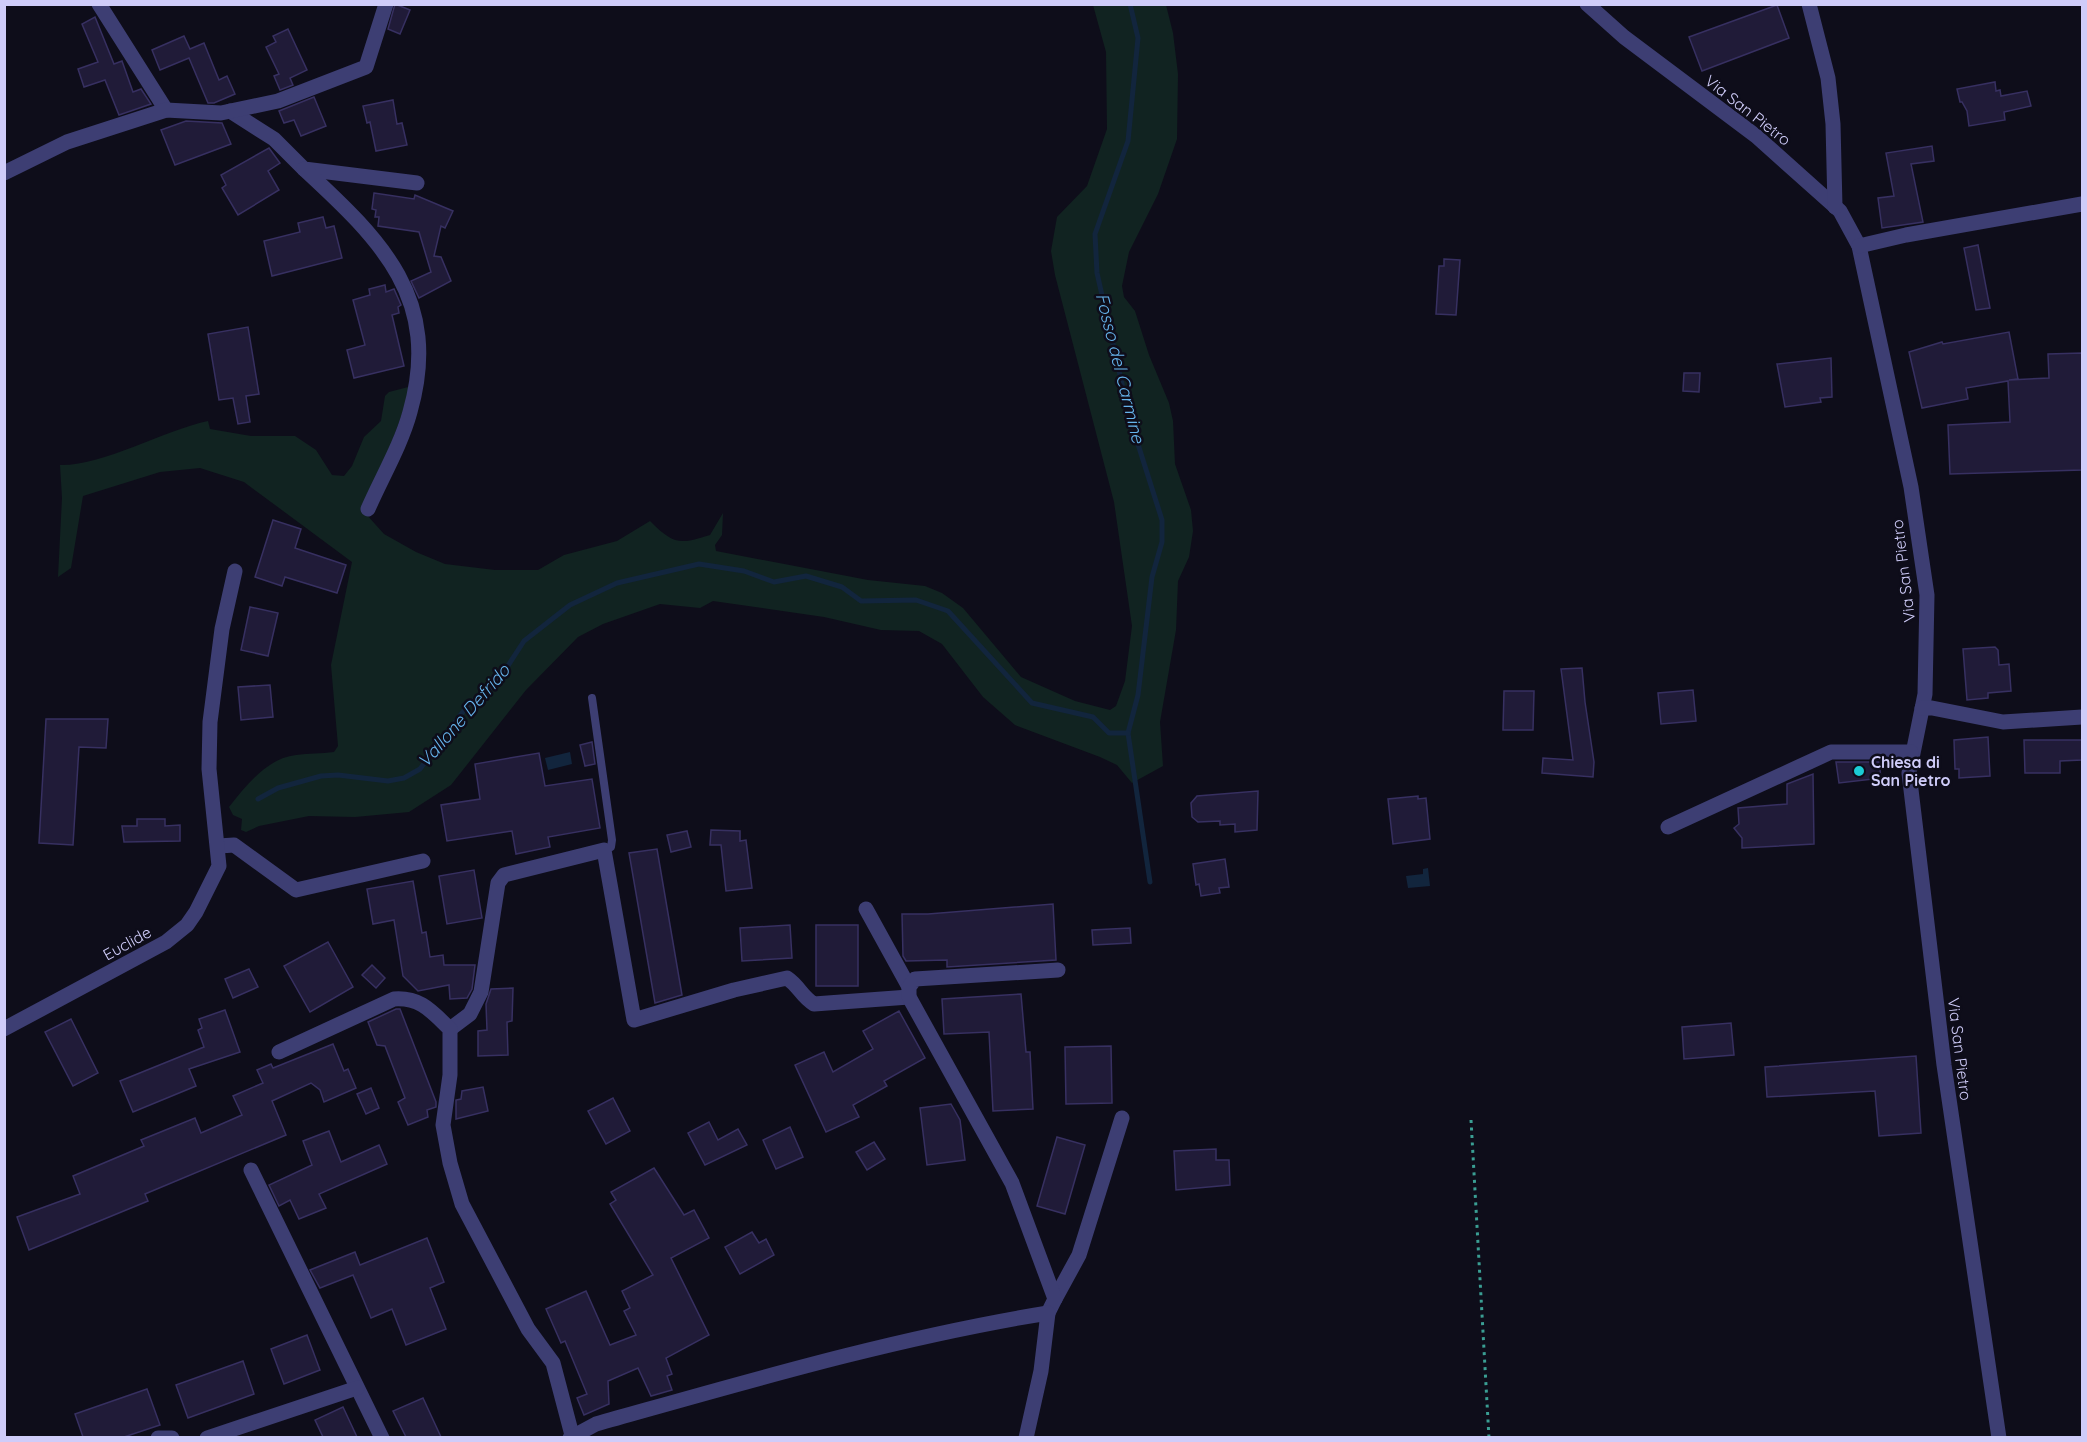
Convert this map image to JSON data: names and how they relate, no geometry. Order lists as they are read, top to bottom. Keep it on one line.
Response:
{"streets":{"street":["Via San Pietro","Euclide"]},"water":["Fosso del Carmine","Vallone Defrido"],"places":["Chiesa di San Pietro"]}
